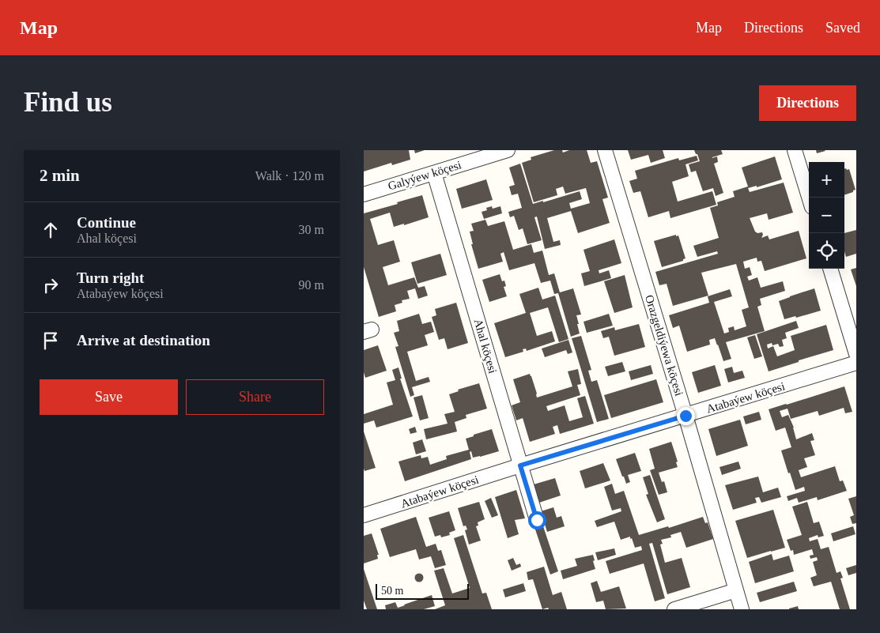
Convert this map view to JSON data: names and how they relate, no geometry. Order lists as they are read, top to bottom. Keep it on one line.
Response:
{"streets":{"street":["Galyýew köçesi","Orazgeldiýewa köçesi","Ahal köçesi","Atabaýew köçesi"]},"crossings":[["Galyýew köçesi","Ahal köçesi"],["Orazgeldiýewa köçesi","Atabaýew köçesi"],["Ahal köçesi","Atabaýew köçesi"]],"scale_bar":"50 m","page":{"header":"Map","nav":["Map","Directions","Saved"],"buttons":["Directions",["Save","Share"]],"title":"Find us","heading":["2 min","Walk · 120 m"],"map_buttons":["+","−"],"list":[["Continue","Ahal köçesi","30 m"],["Turn right","Atabaýew köçesi","90 m"],"Arrive at destination"],"scale":"50 m"}}
